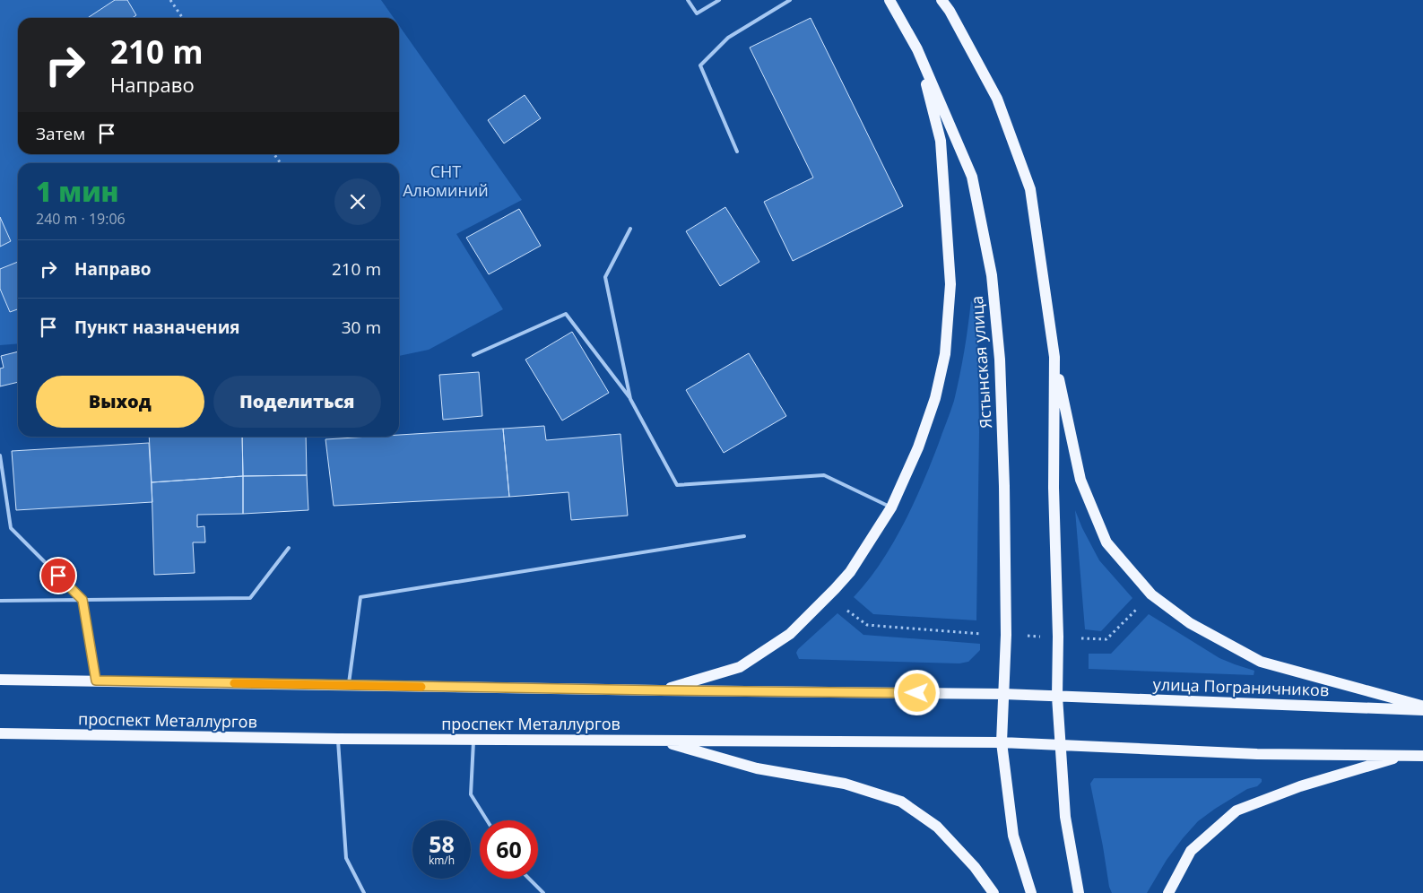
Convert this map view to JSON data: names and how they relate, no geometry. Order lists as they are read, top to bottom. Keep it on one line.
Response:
{"streets":{"main road":["Ястынская улица","улица Пограничников","проспект Металлургов"]},"crossings":[["Ястынская улица","проспект Металлургов"]],"parks":["СНТ Алюминий"],"page":{"turn":["210 m","Направо"],"then":"Затем","heading":["1 мин","240 m · 19:06"],"list":[{"name":"Направо","value":"210 m"},{"name":"Пункт назначения","value":"30 m"}],"buttons":["Выход","Поделиться"],"speed":"58 km/h","limit":"60"}}
